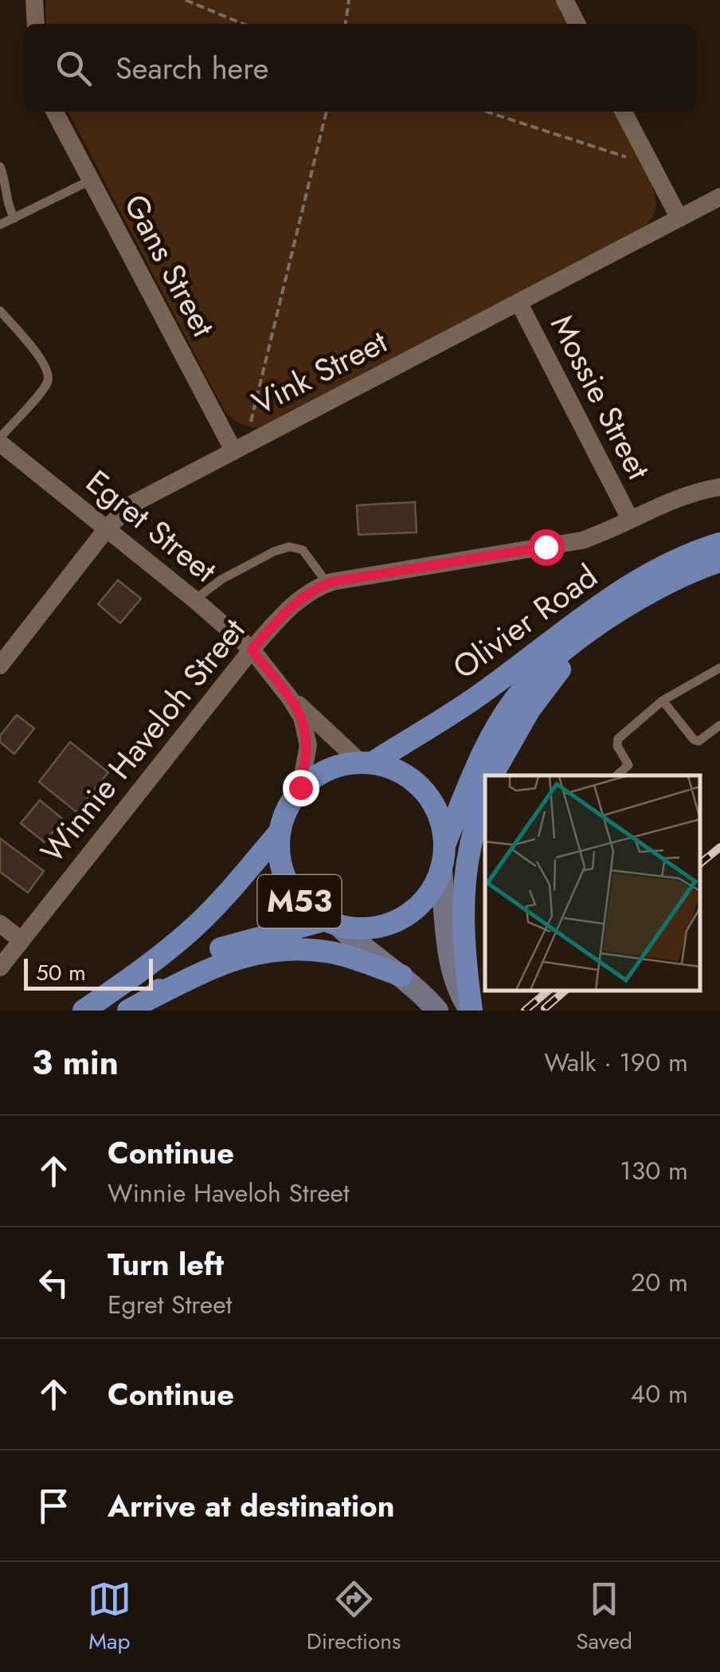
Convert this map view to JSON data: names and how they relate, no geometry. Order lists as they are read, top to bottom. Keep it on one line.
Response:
{"streets":{"main road":["Olivier Road","M53"],"street":["Gans Street","Vink Street","Mossie Street","Egret Street","Winnie Haveloh Street"]},"crossings":[["Gans Street","Vink Street"],["Vink Street","Mossie Street"],["Vink Street","Egret Street"],["Mossie Street","Winnie Haveloh Street"],["Egret Street","Winnie Haveloh Street"],["Olivier Road","M53"]],"scale_bar":"50 m","page":{"search":"Search here","scale":"50 m","heading":["3 min","Walk · 190 m"],"list":[["Continue","Winnie Haveloh Street","130 m"],["Turn left","Egret Street","20 m"],["Continue","40 m"],"Arrive at destination"],"nav":["Map","Directions","Saved"]}}
